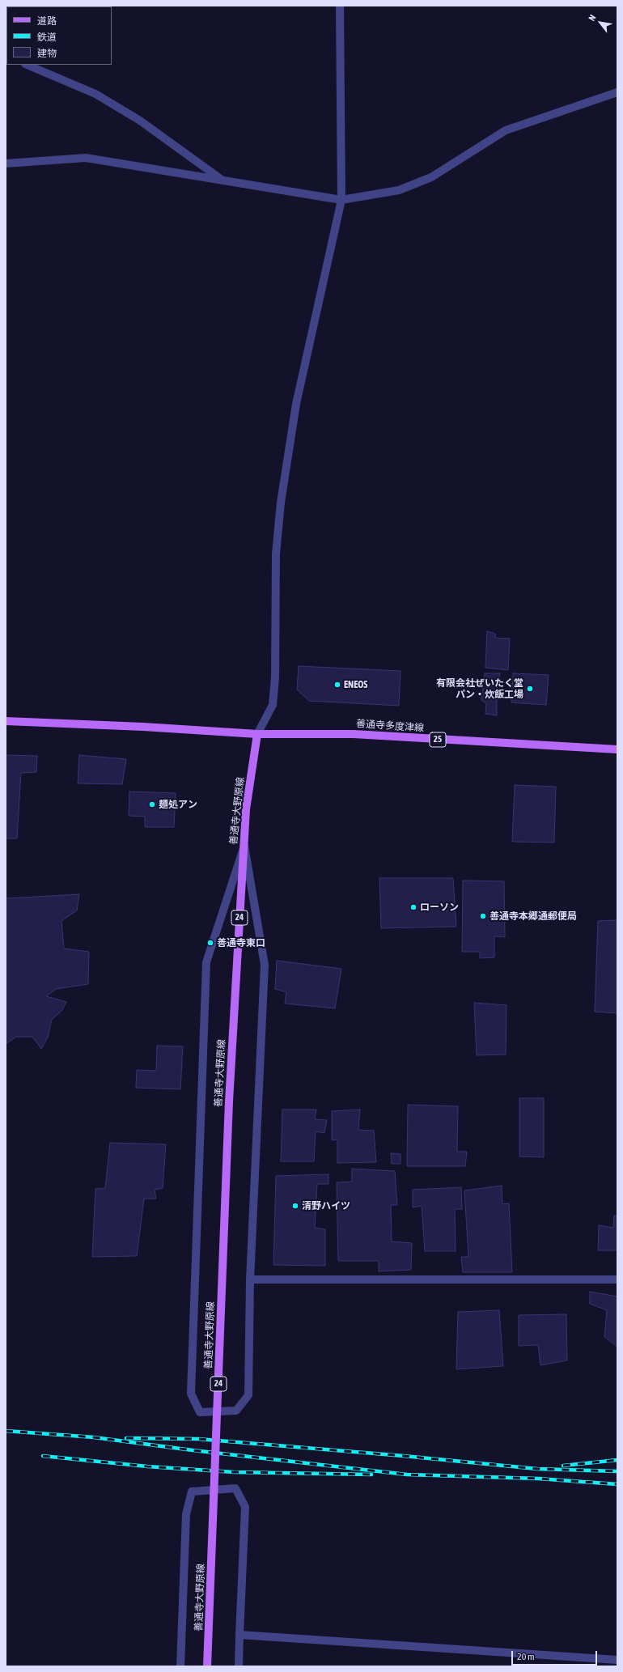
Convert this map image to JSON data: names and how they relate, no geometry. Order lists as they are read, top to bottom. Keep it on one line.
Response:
{"streets":{"main road":["善通寺多度津線","25","善通寺大野原線","24"]},"crossings":[["善通寺多度津線","善通寺大野原線"]],"places":["ENEOS","有限会社ぜいたく堂 パン・炊飯工場","麺処アン","ローソン","善通寺本郷通郵便局","善通寺東口","清野ハイツ"],"legend":["道路","鉄道","建物"],"scale_bar":"20 m","north":"top left"}
